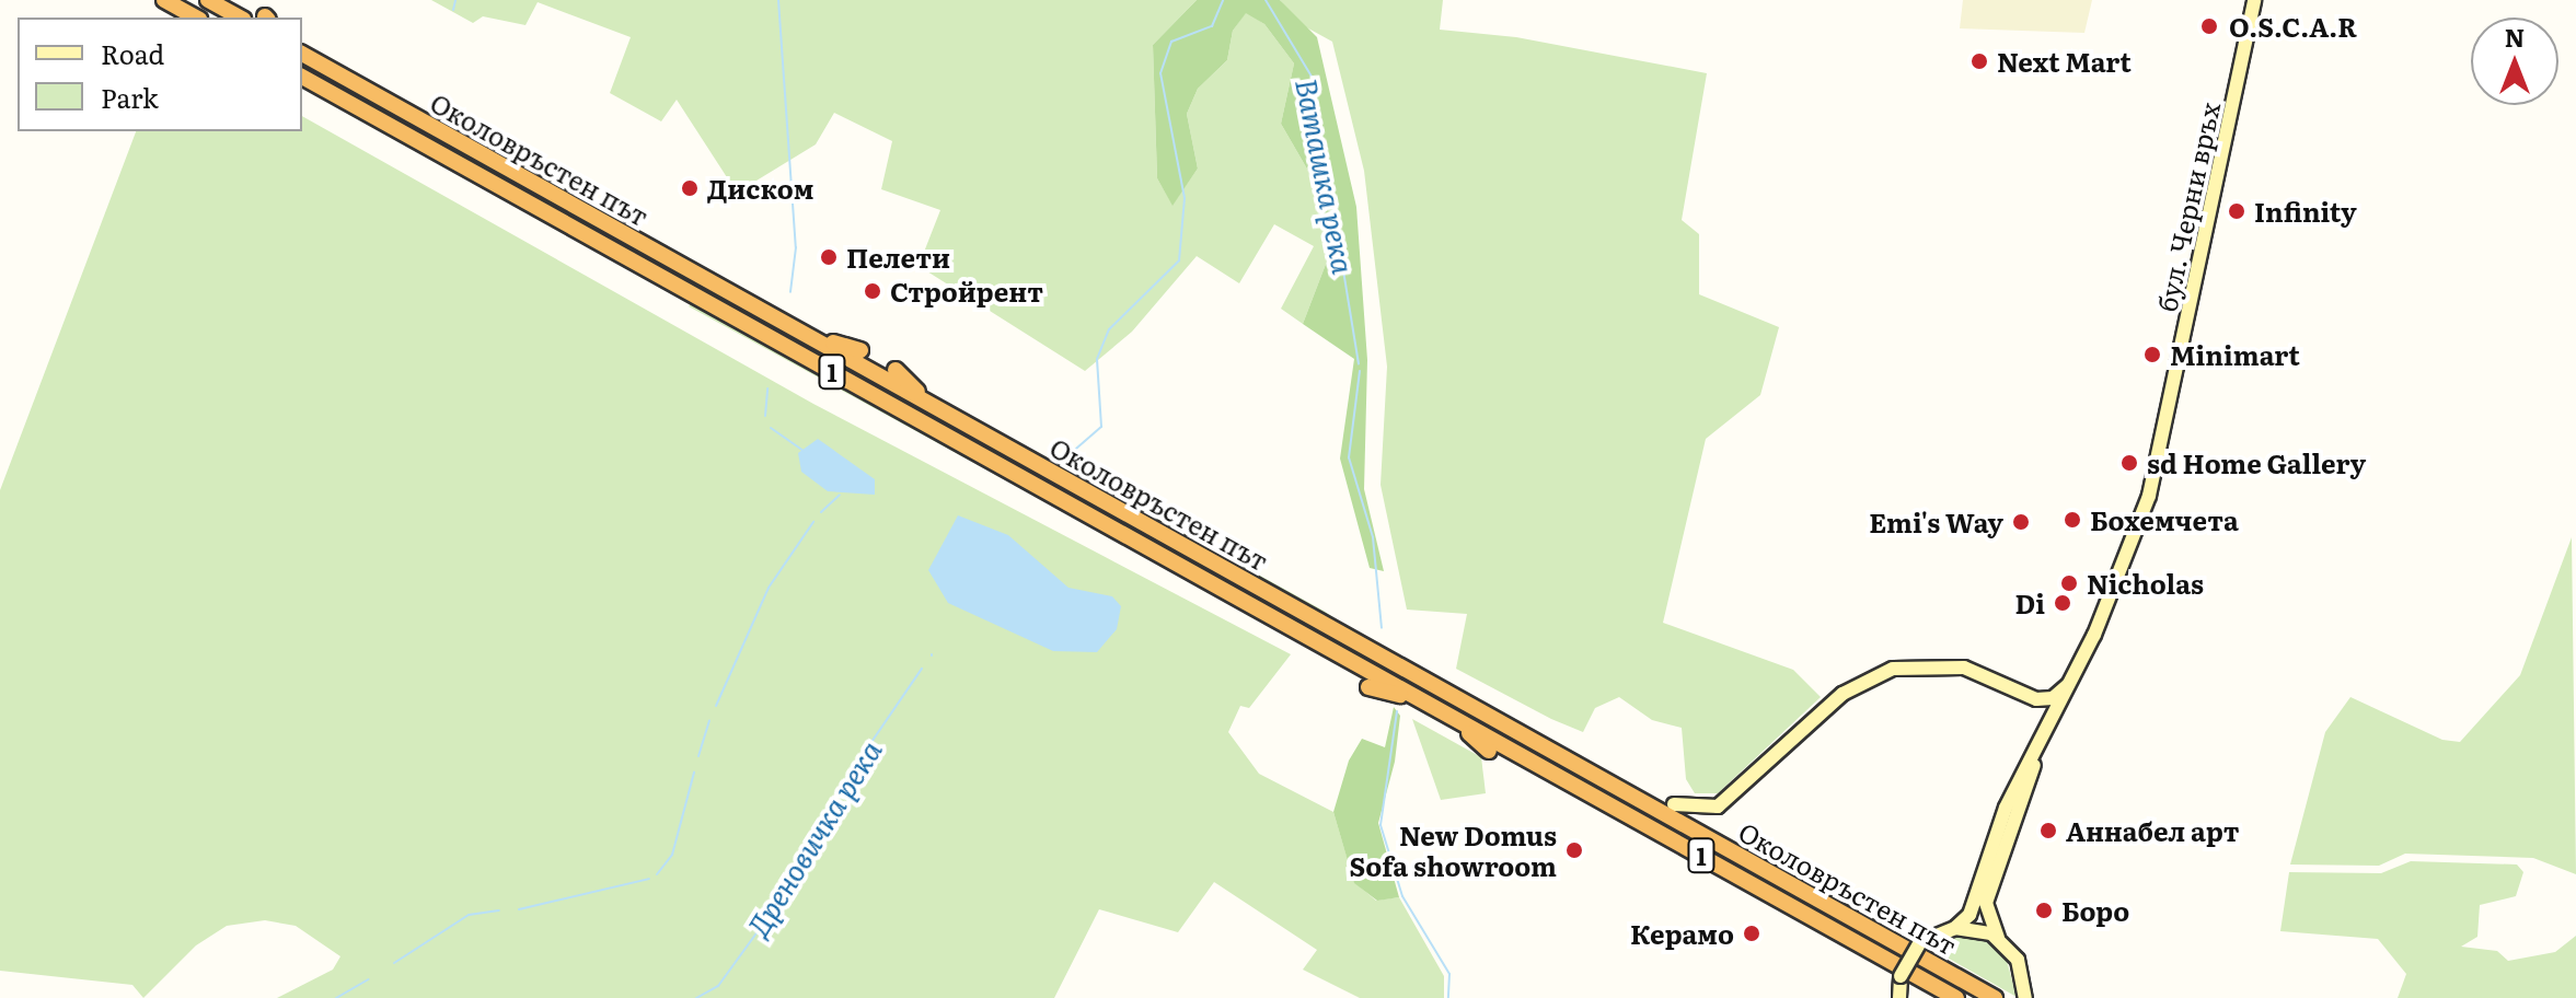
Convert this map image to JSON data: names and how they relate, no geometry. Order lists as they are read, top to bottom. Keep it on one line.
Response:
{"streets":{"highway":["Околовръстен път","1"],"main road":["бул. Черни връх"]},"water":["Ваташка река","Дреновичка река"],"places":["O.S.C.A.R","Next Mart","Диском","Infinity","Пелети","Стройрент","Minimart","sd Home Gallery","Бохемчета","Emi's Way","Nicholas","Di","Аннабел арт","New Domus Sofa showroom","Боро","Керамо"],"legend":["Road","Park"],"north":"top"}
